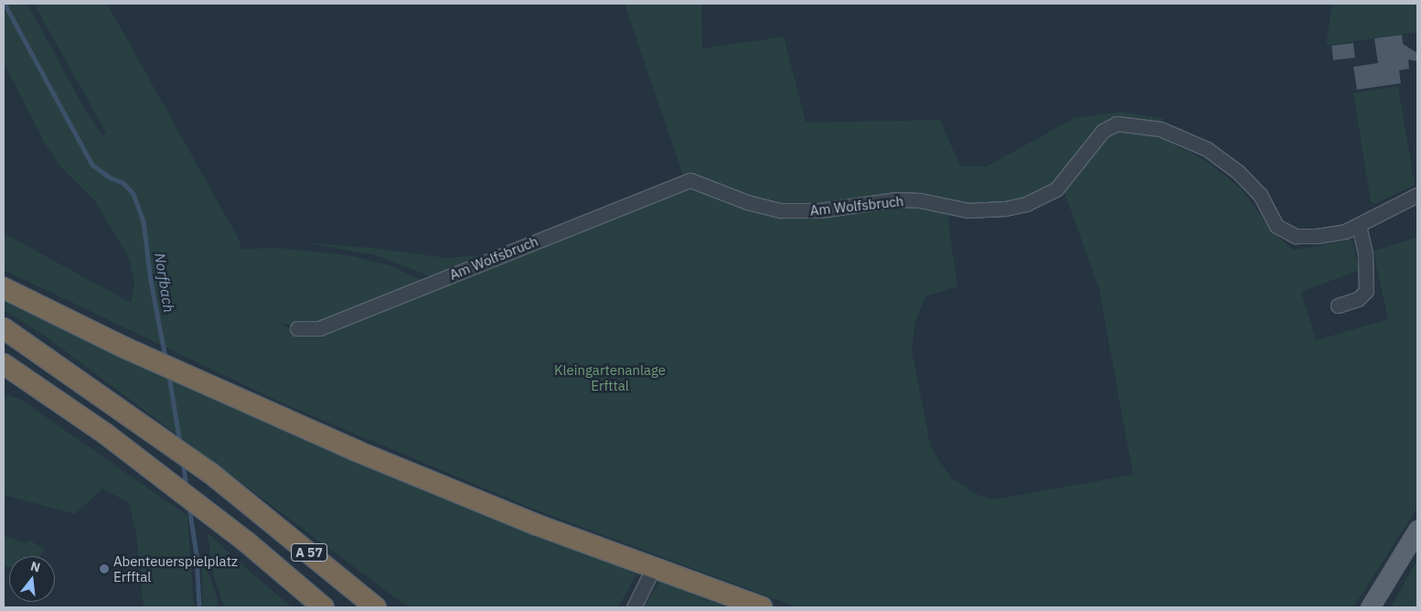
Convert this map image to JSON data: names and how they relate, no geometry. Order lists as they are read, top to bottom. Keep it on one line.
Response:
{"streets":{"highway":["A 57"],"lane":["Am Wolfsbruch"]},"water":["Norfbach"],"parks":["Kleingartenanlage Erfttal"],"places":["Abenteuerspielplatz Erfftal"],"north":"top"}
